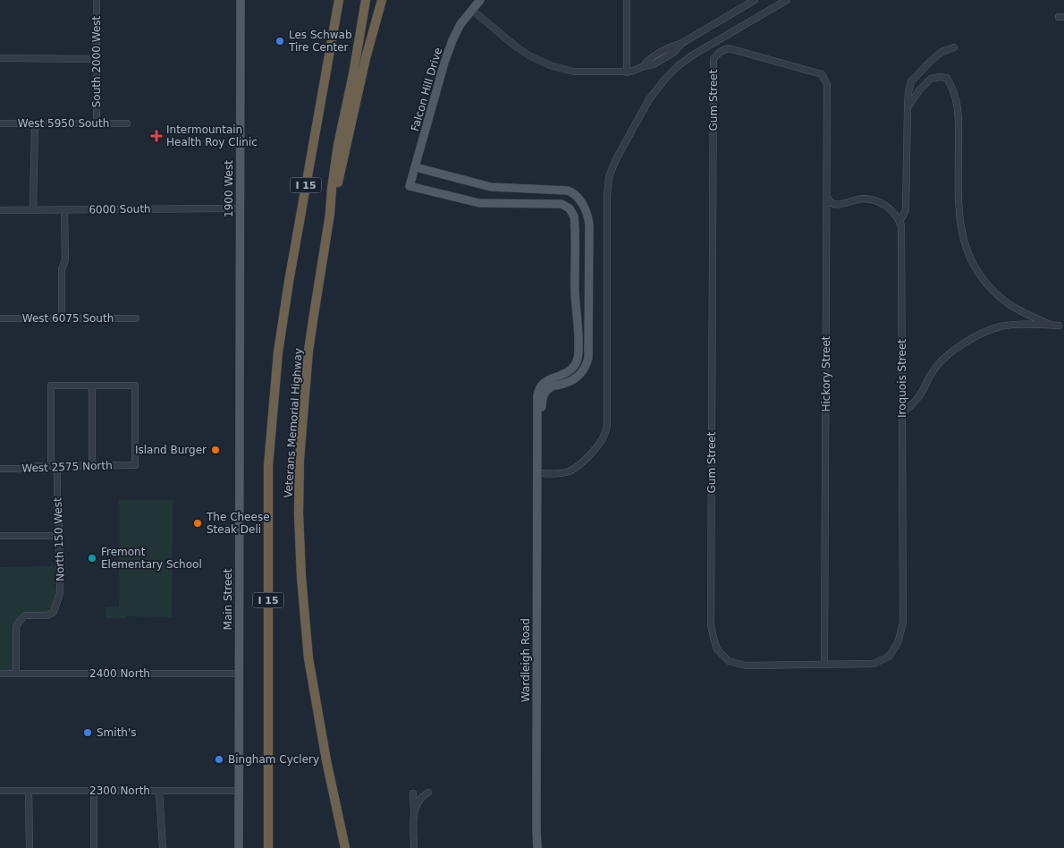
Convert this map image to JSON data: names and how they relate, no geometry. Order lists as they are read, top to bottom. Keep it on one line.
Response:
{"streets":{"highway":["I 15","Veterans Memorial Highway"],"main road":["Falcon Hill Drive","1900 West","Main Street","Wardleigh Road"],"street":["South 2000 West","Gum Street","West 5950 South","6000 South","West 6075 South","Hickory Street","Iroquois Street","West 2575 North","North 150 West","2400 North","2300 North"]},"crossings":[["South 2000 West","West 5950 South"],["Falcon Hill Drive","Wardleigh Road"],["Gum Street","Hickory Street"],["Gum Street","Iroquois Street"],["1900 West","6000 South"],["1900 West","Main Street"],["West 2575 North","North 150 West"],["North 150 West","2400 North"],["Main Street","2400 North"],["Main Street","2300 North"]],"places":{"other":["Les Schwab Tire Center","Island Burger","The Cheese Steak Deli","Fremont Elementary School","Smith's","Bingham Cyclery"],"health":["Intermountain Health Roy Clinic"]}}
